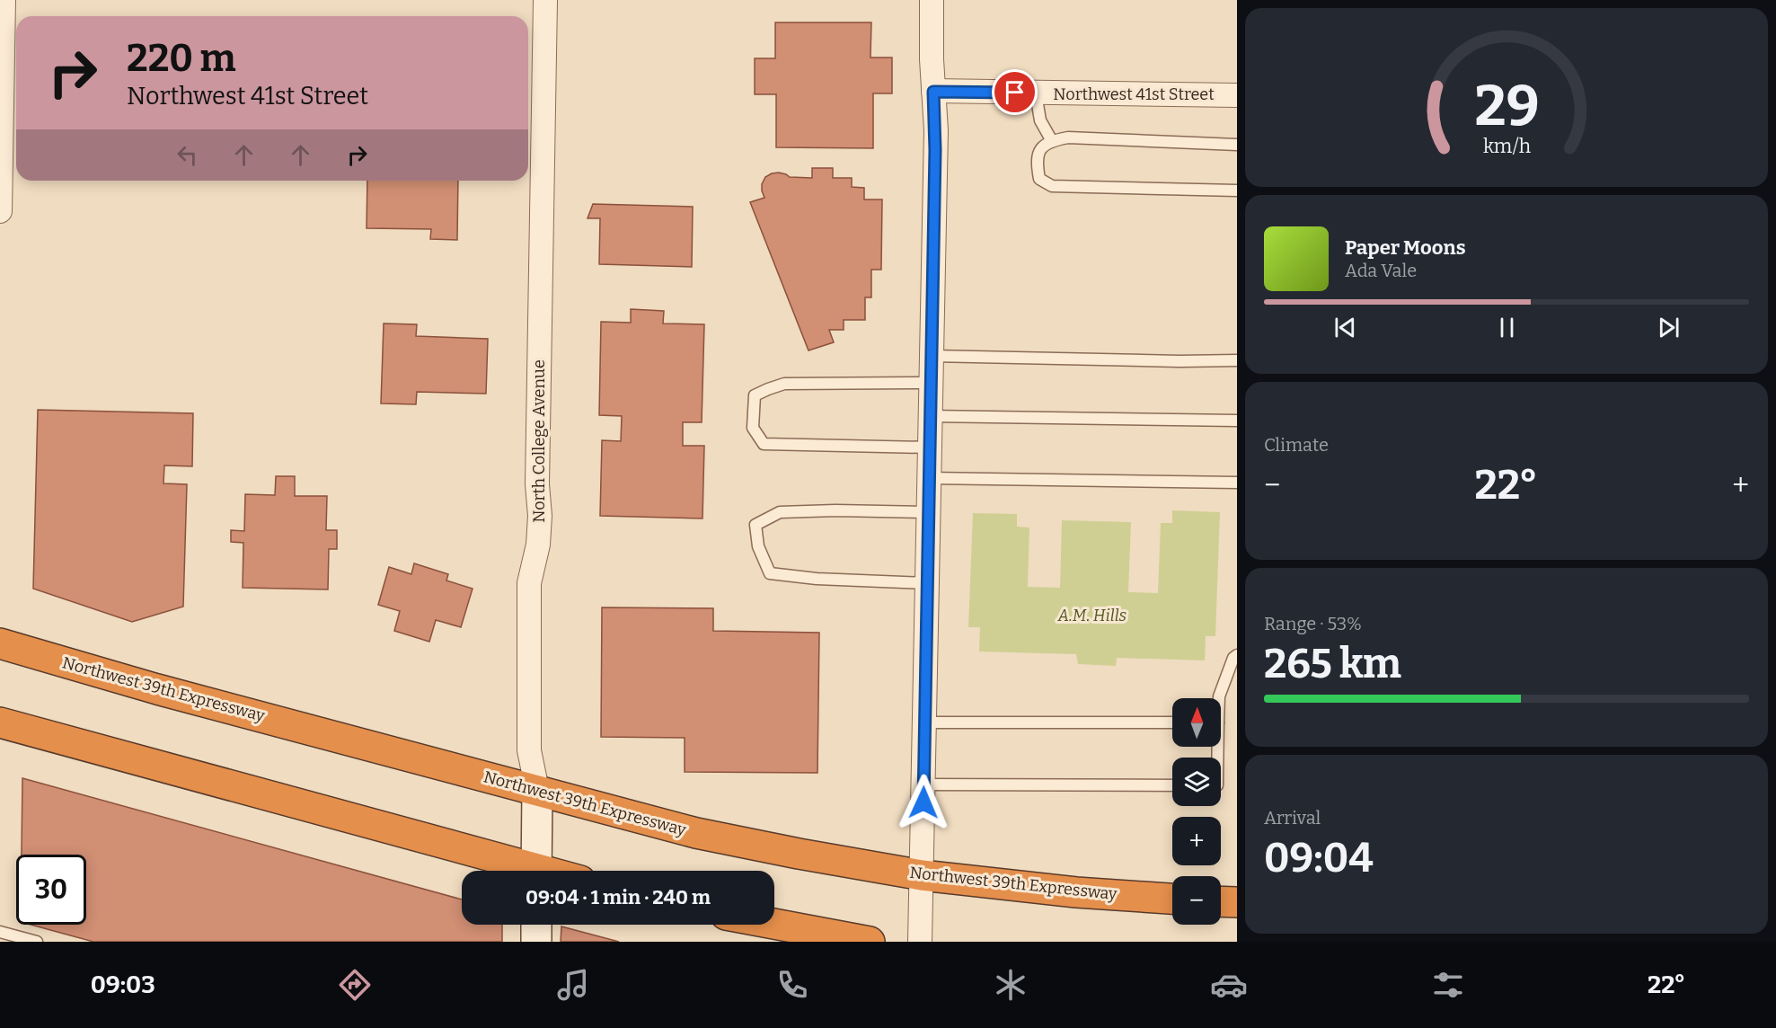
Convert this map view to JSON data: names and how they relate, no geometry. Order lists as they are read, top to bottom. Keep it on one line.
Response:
{"streets":{"highway":["Northwest 39th Expressway"],"street":["Northwest 41st Street","North College Avenue"]},"crossings":[["North College Avenue","Northwest 39th Expressway"]],"parks":["A.M. Hills"],"north":"top","page":{"turn":["220 m","Northwest 41st Street"],"song":["Paper Moons","Ada Vale"],"tile":["Climate",["Range · 53%","265 km"],["Arrival","09:04"]],"heat":["−","22°","+"],"map_buttons":["+","−"],"limit":"30","trip":"09:04 · 1 min · 240 m","tabs":["09:03","22°"],"gauge":["29","km/h"]}}
